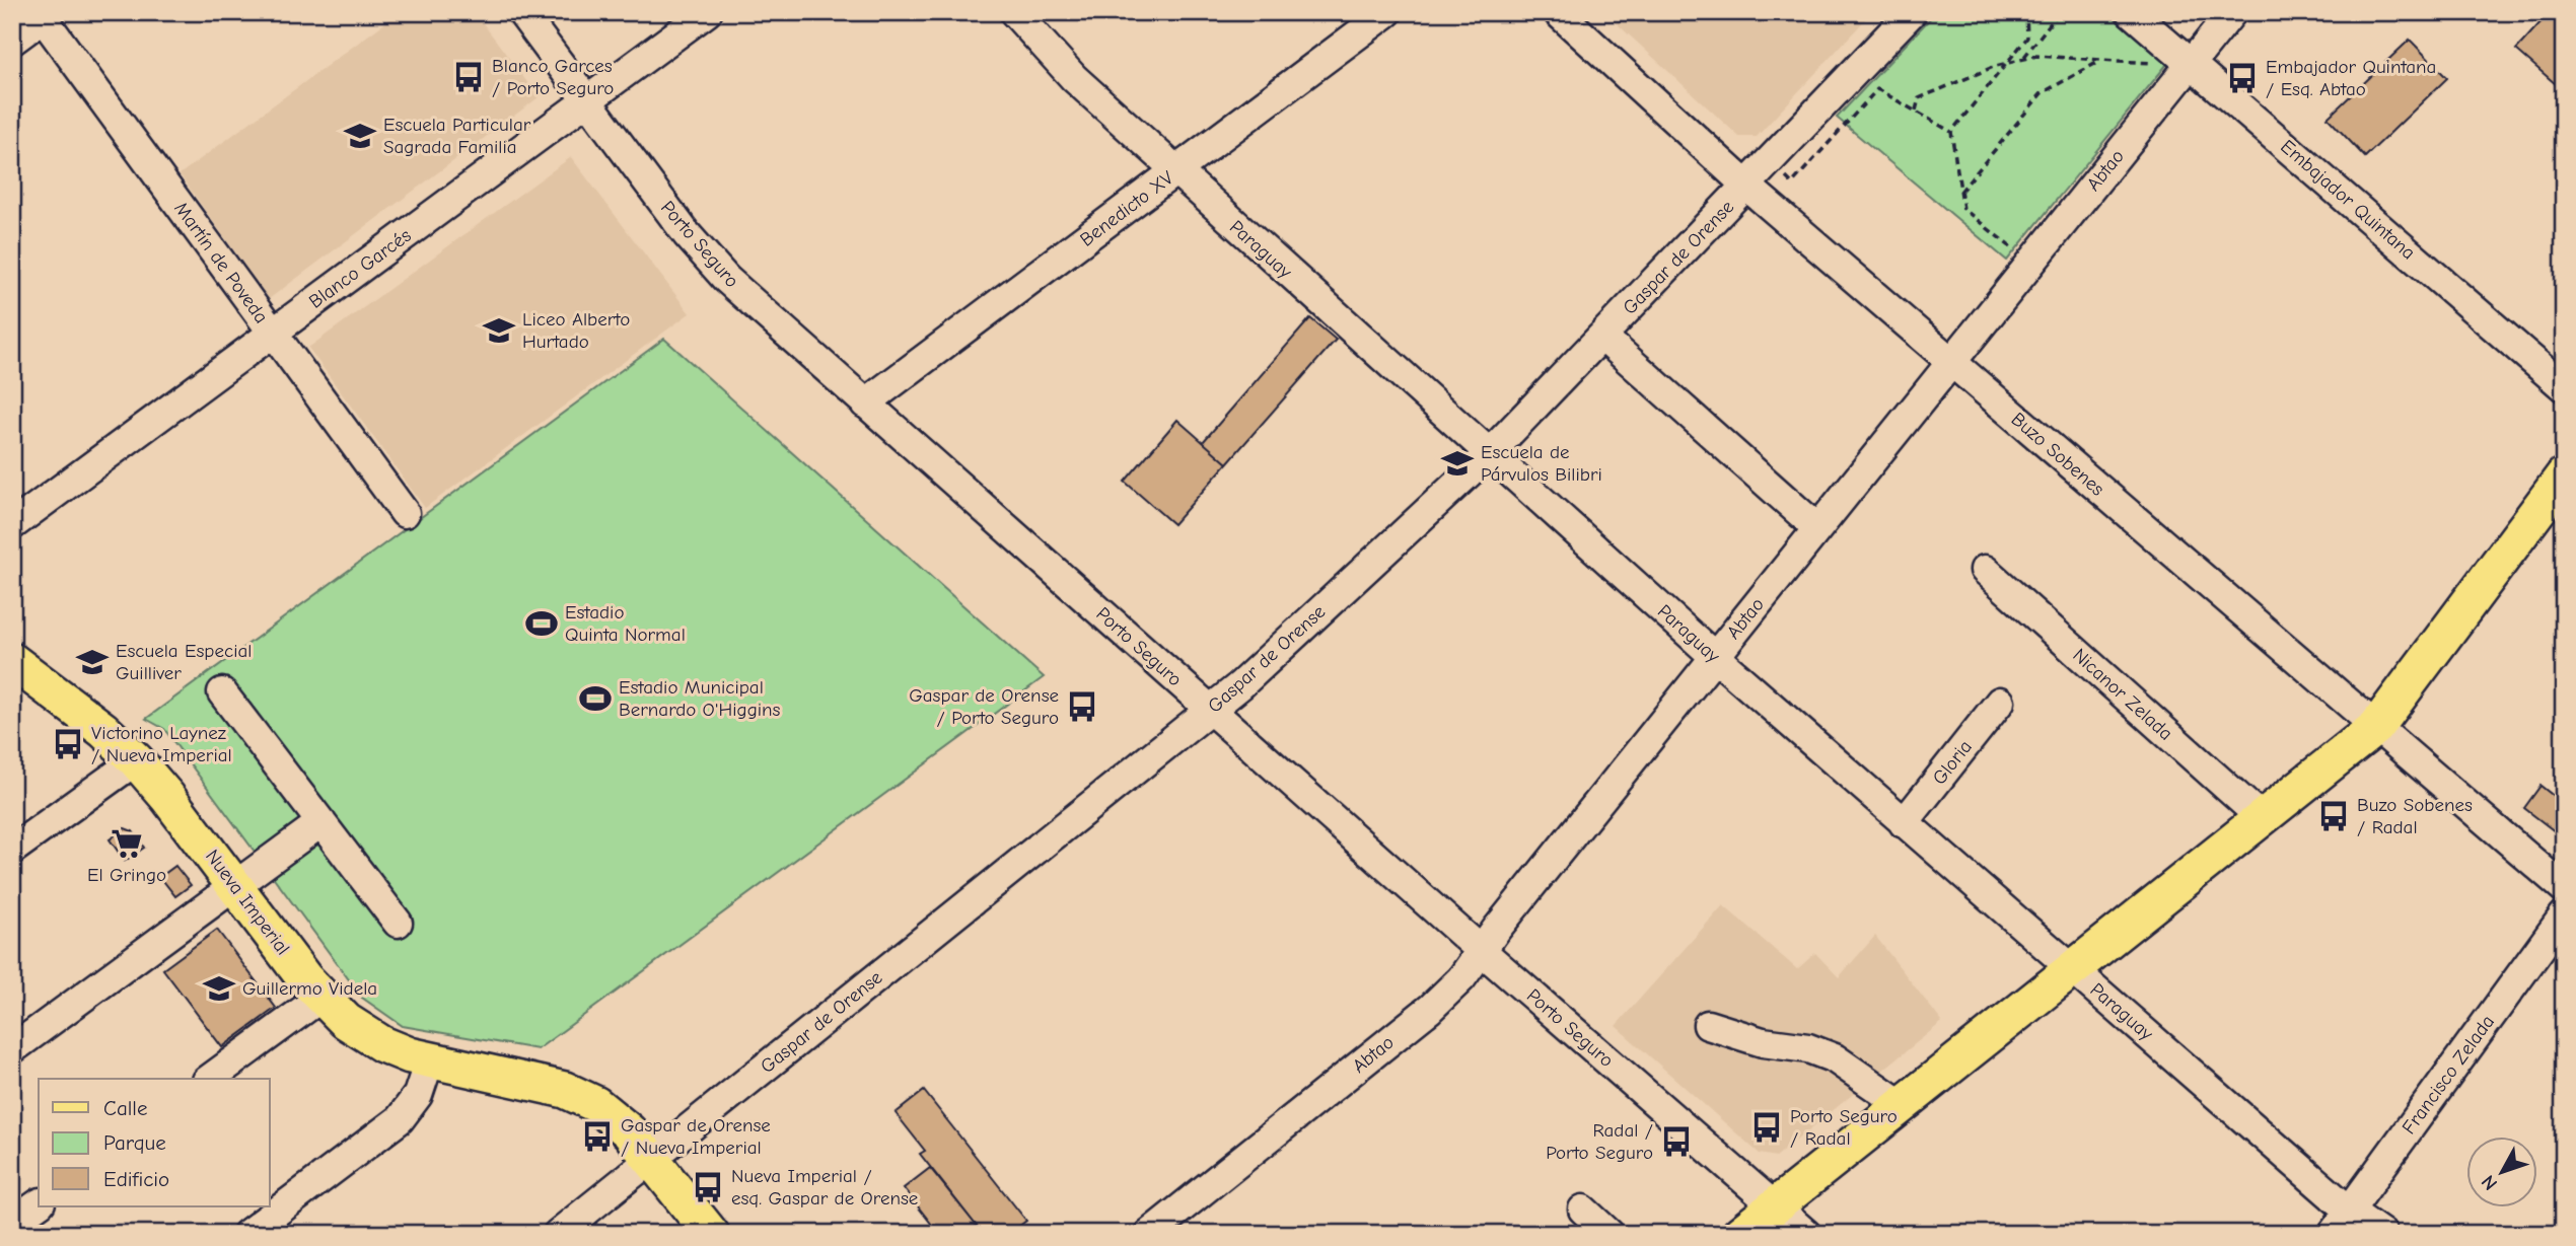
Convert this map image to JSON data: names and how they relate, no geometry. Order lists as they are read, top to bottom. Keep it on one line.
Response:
{"streets":{"main road":["Nueva Imperial"],"street":["Abtao","Embajador Quintana","Benedicto XV","Porto Seguro","Paraguay","Gaspar de Orense","Martín de Poveda","Blanco Garcés","Buzo Sobenes","Nicanor Zelada","Gloria","Francisco Zelada"]},"crossings":[["Abtao","Embajador Quintana"],["Abtao","Porto Seguro"],["Abtao","Paraguay"],["Abtao","Buzo Sobenes"],["Benedicto XV","Porto Seguro"],["Benedicto XV","Paraguay"],["Porto Seguro","Gaspar de Orense"],["Porto Seguro","Blanco Garcés"],["Paraguay","Gaspar de Orense"],["Paraguay","Gloria"],["Paraguay","Francisco Zelada"],["Gaspar de Orense","Buzo Sobenes"],["Gaspar de Orense","Nueva Imperial"],["Martín de Poveda","Blanco Garcés"]],"places":{"bus stop":["Blanco Garces / Porto Seguro","Embajador Quintana / Esq. Abtao","Gaspar de Orense / Porto Seguro","Victorino Laynez / Nueva Imperial","Buzo Sobenes / Radal","Porto Seguro / Radal","Gaspar de Orense / Nueva Imperial","Radal / Porto Seguro","Nueva Imperial / esq. Gaspar de Orense"],"school or university":["Escuela Particular Sagrada Familia","Liceo Alberto Hurtado","Escuela de Párvulos Bilibri","Escuela Especial Guilliver","Guillermo Videla"],"sports":["Estadio Quinta Normal","Estadio Municipal Bernardo O'Higgins"],"supermarket":["El Gringo"]},"legend":["Calle","Parque","Edificio"],"north":"bottom left"}
